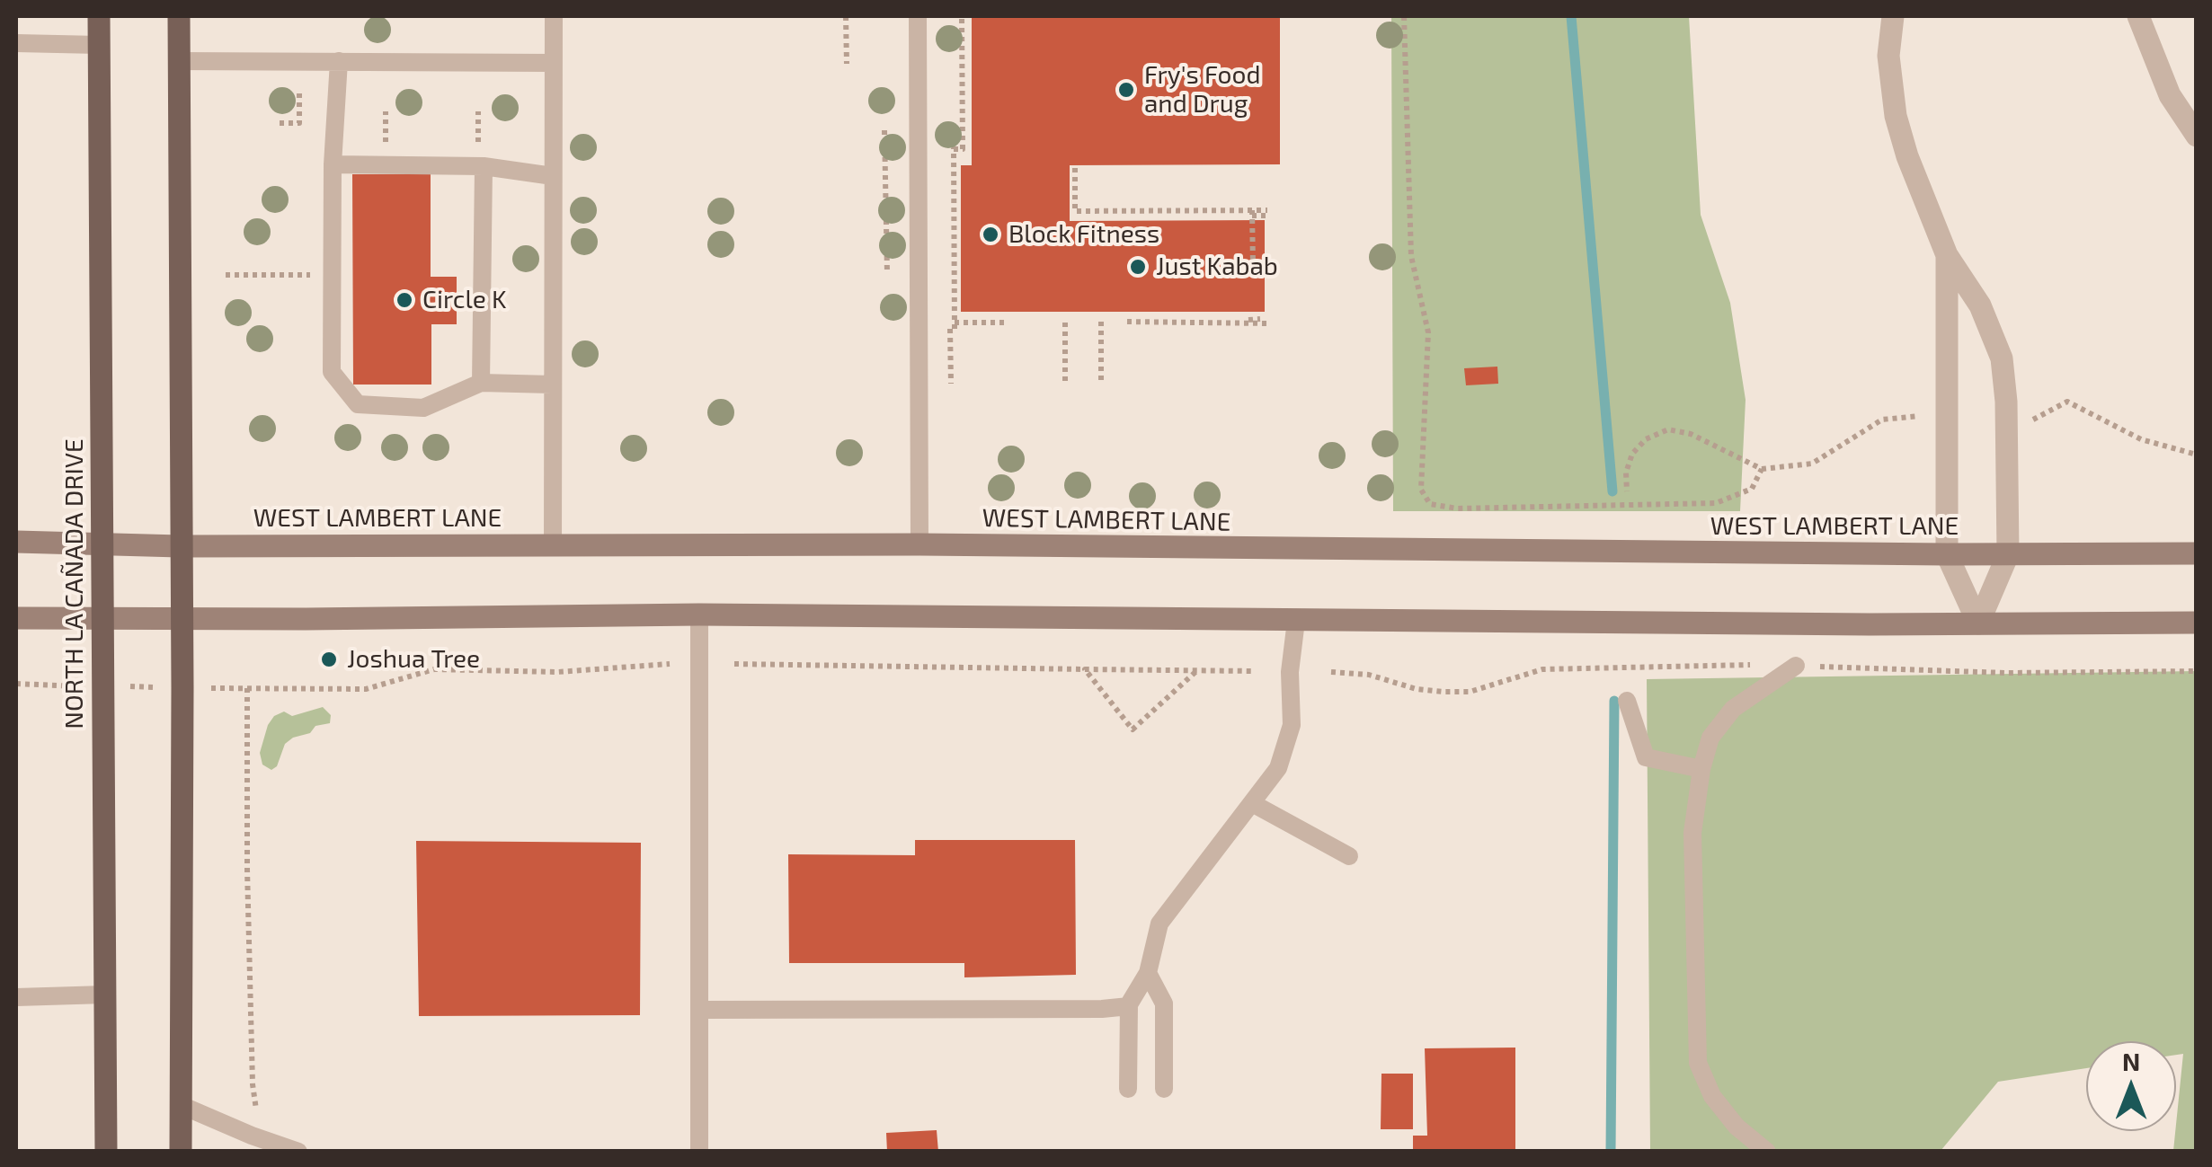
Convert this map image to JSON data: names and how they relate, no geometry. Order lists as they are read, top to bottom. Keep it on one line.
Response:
{"streets":{"main road":["WEST LAMBERT LANE","NORTH LA CAÑADA DRIVE"]},"crossings":[["WEST LAMBERT LANE","NORTH LA CAÑADA DRIVE"]],"places":["Fry's Food and Drug","Block Fitness","Just Kabab","Circle K","Joshua Tree"],"north":"top"}
